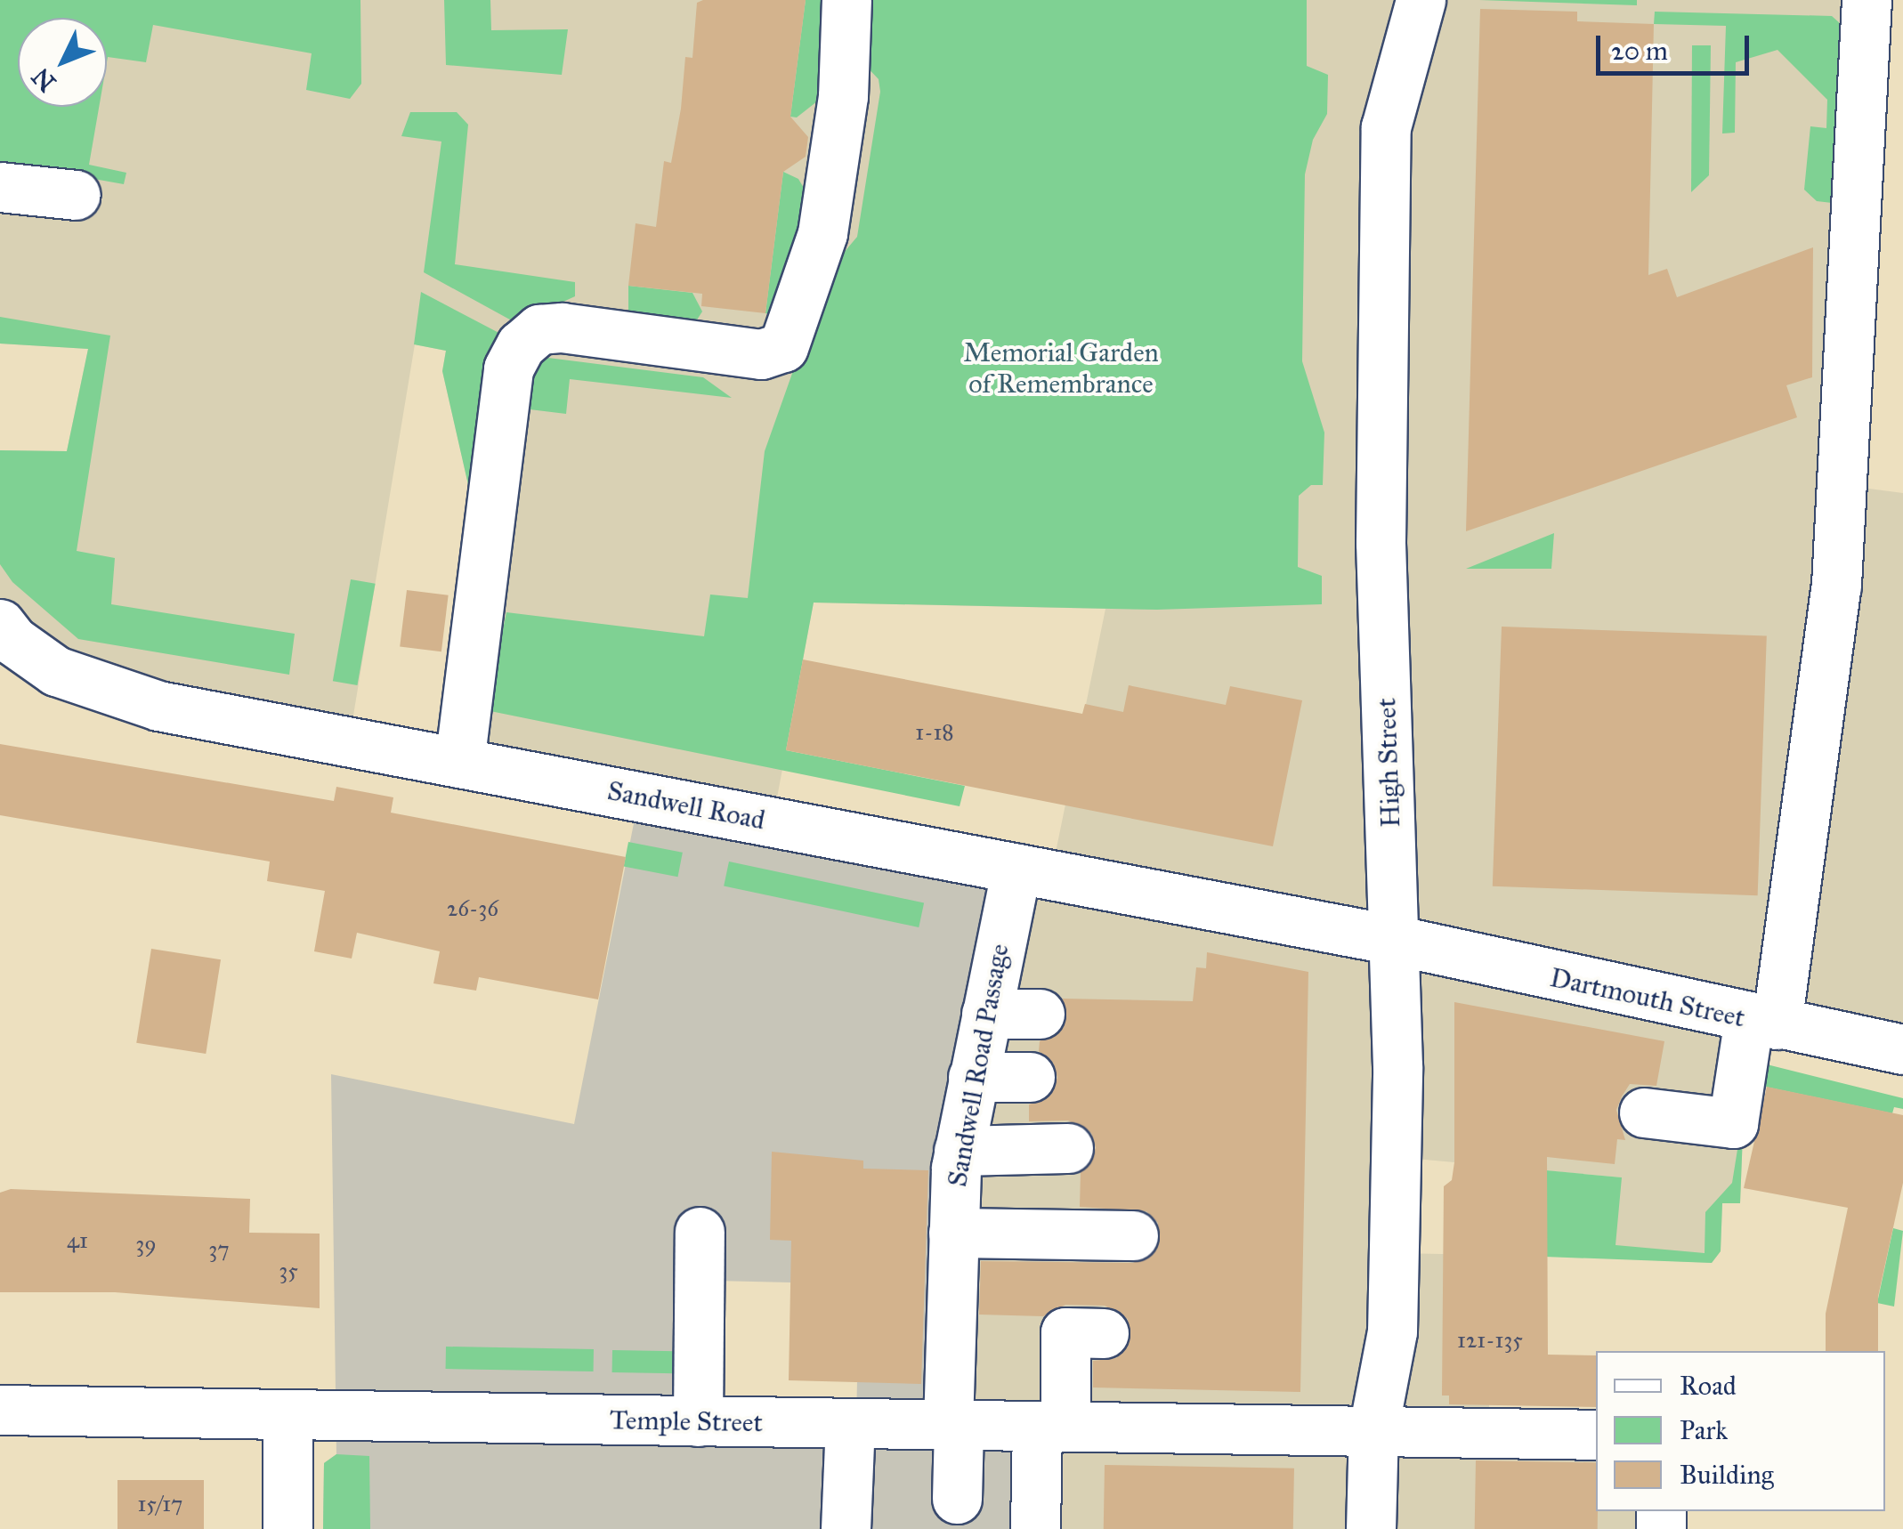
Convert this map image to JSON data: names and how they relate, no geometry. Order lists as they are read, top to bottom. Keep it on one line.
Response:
{"streets":{"street":["High Street","Sandwell Road","Dartmouth Street","Sandwell Road Passage","Temple Street"]},"crossings":[["High Street","Sandwell Road"],["High Street","Dartmouth Street"],["High Street","Temple Street"],["Sandwell Road","Dartmouth Street"],["Sandwell Road","Sandwell Road Passage"],["Sandwell Road Passage","Temple Street"]],"parks":["Memorial Garden of Remembrance"],"house_numbers":["1-18","26-36","41","39","37","35","121-135","15/17"],"legend":["Road","Park","Building"],"scale_bar":"20 m","north":"bottom left"}
